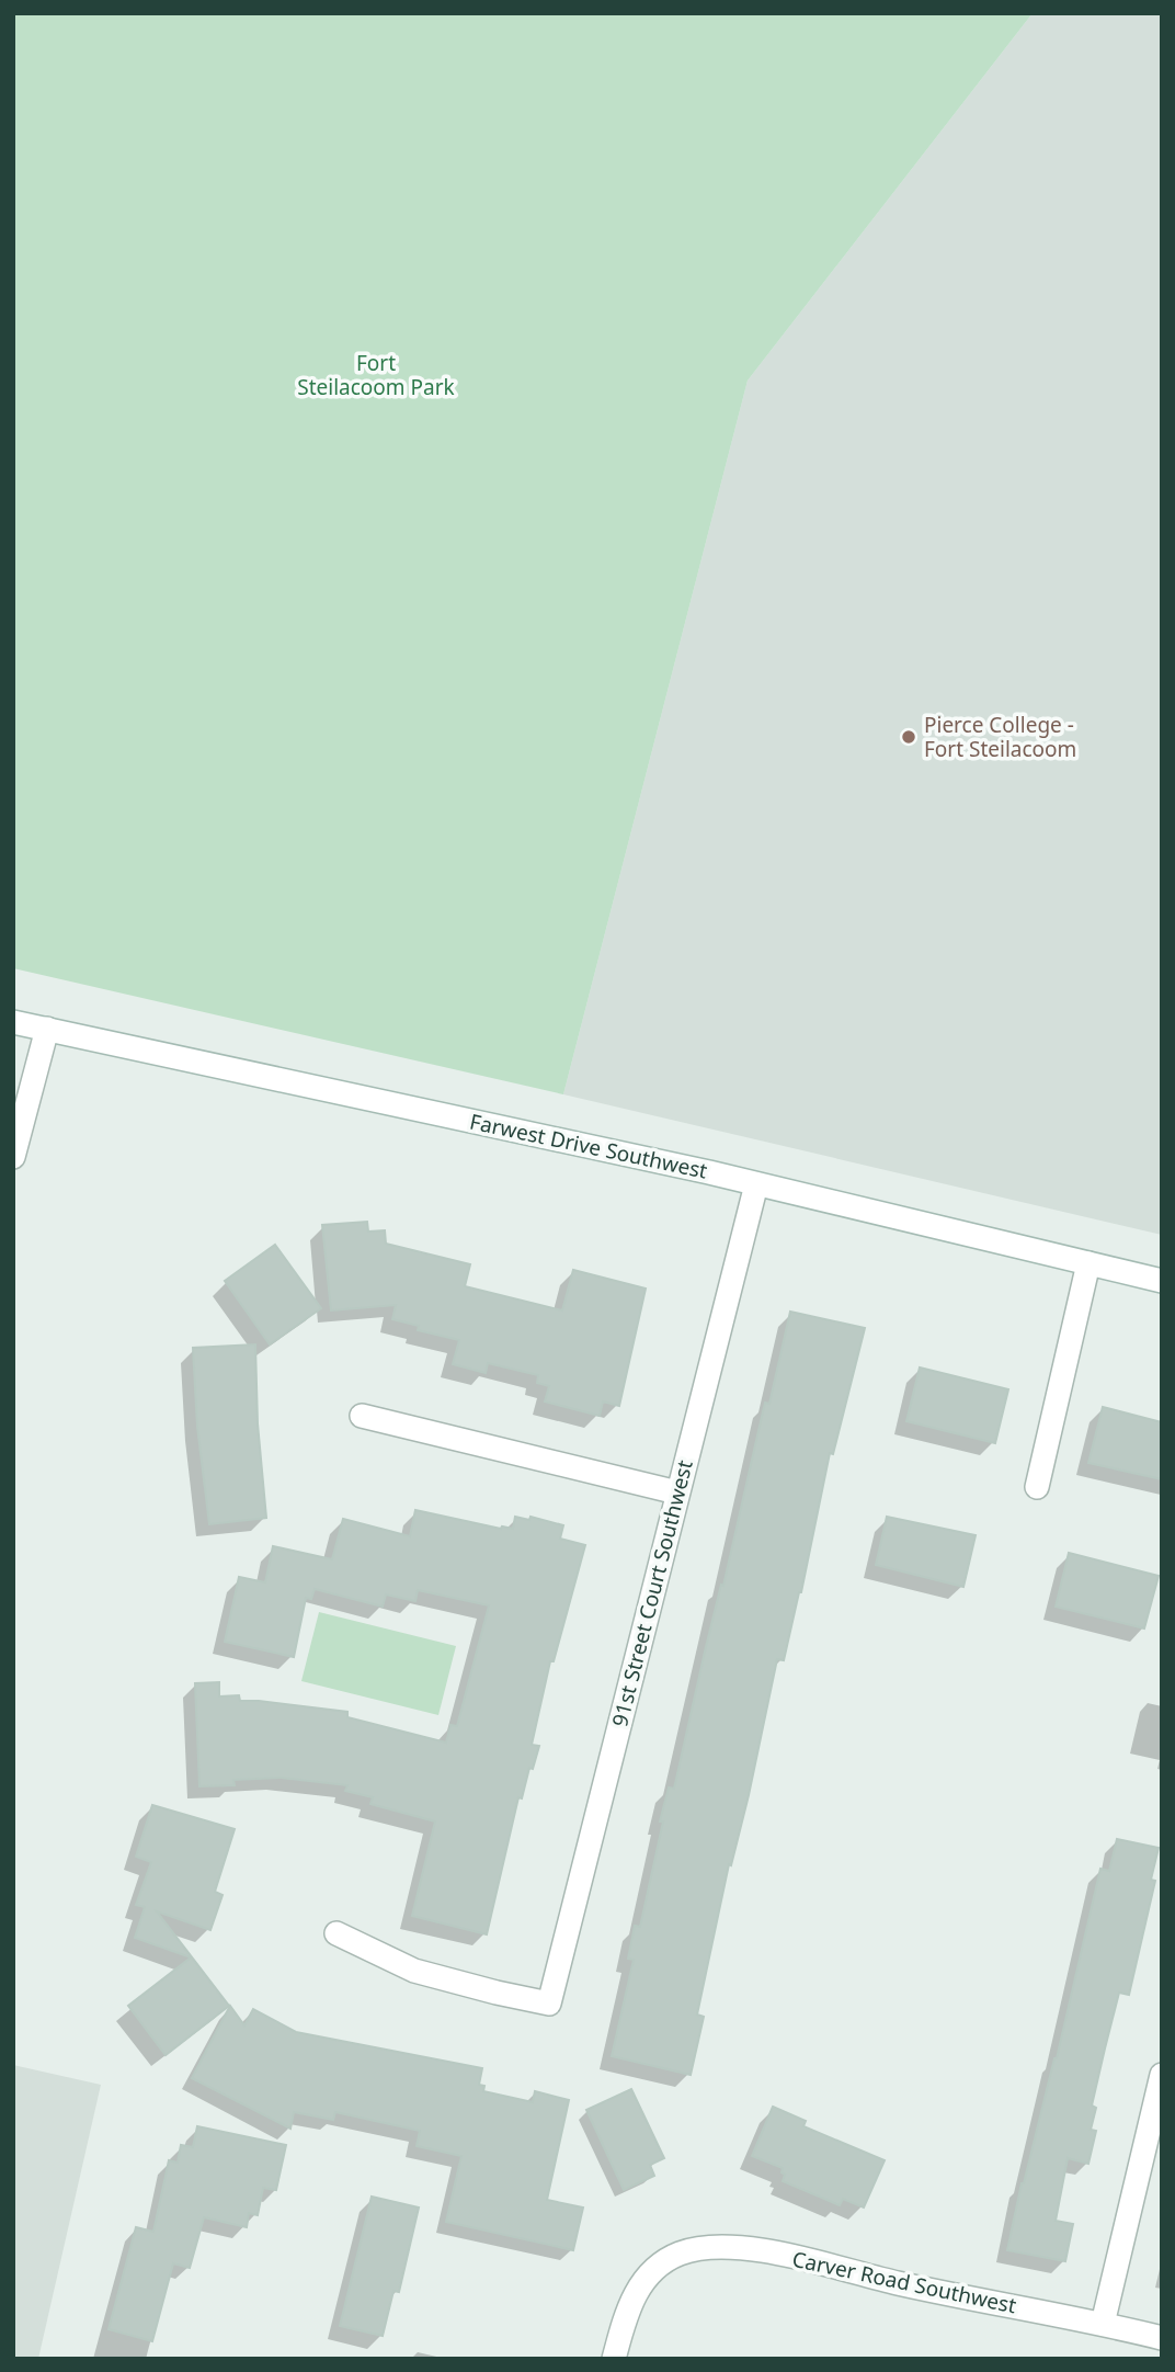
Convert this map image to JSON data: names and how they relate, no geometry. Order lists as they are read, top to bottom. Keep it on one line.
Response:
{"streets":{"street":["Farwest Drive Southwest","91st Street Court Southwest","Carver Road Southwest"]},"crossings":[["Farwest Drive Southwest","91st Street Court Southwest"]],"parks":["Fort Steilacoom Park"],"places":["Pierce College - Fort Steilacoom"]}
